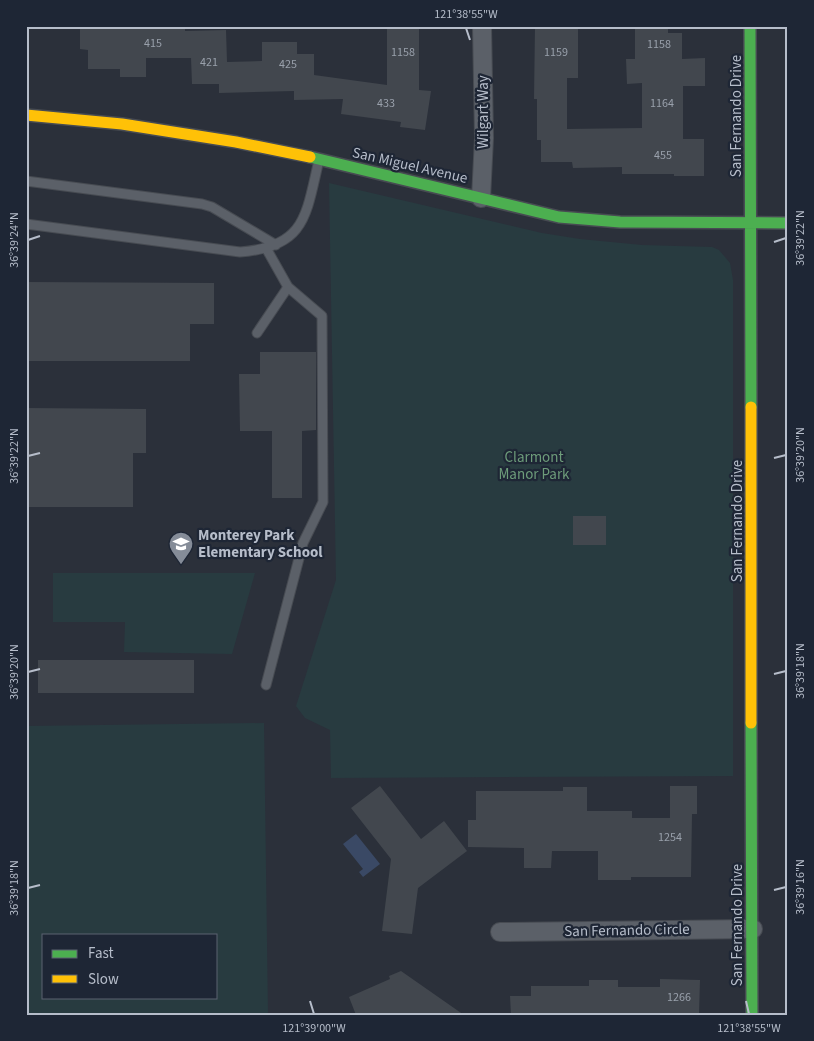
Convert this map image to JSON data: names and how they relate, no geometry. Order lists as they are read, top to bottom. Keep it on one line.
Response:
{"streets":{"street":["Wilgart Way","San Fernando Drive","San Miguel Avenue","San Fernando Circle"]},"crossings":[["Wilgart Way","San Miguel Avenue"],["San Fernando Drive","San Miguel Avenue"],["San Fernando Drive","San Fernando Circle"]],"parks":["Clarmont Manor Park"],"places":{"school or university":["Monterey Park Elementary School"]},"house_numbers":["415","1158","1158","1159","421","425","433","1164","455","1254","1266"],"legend":["Fast","Slow"],"coordinates":["121°38'55\"W","36°39'22\"N","36°39'24\"N","36°39'20\"N","36°39'18\"N","36°39'16\"N","121°39'00\"W"]}
